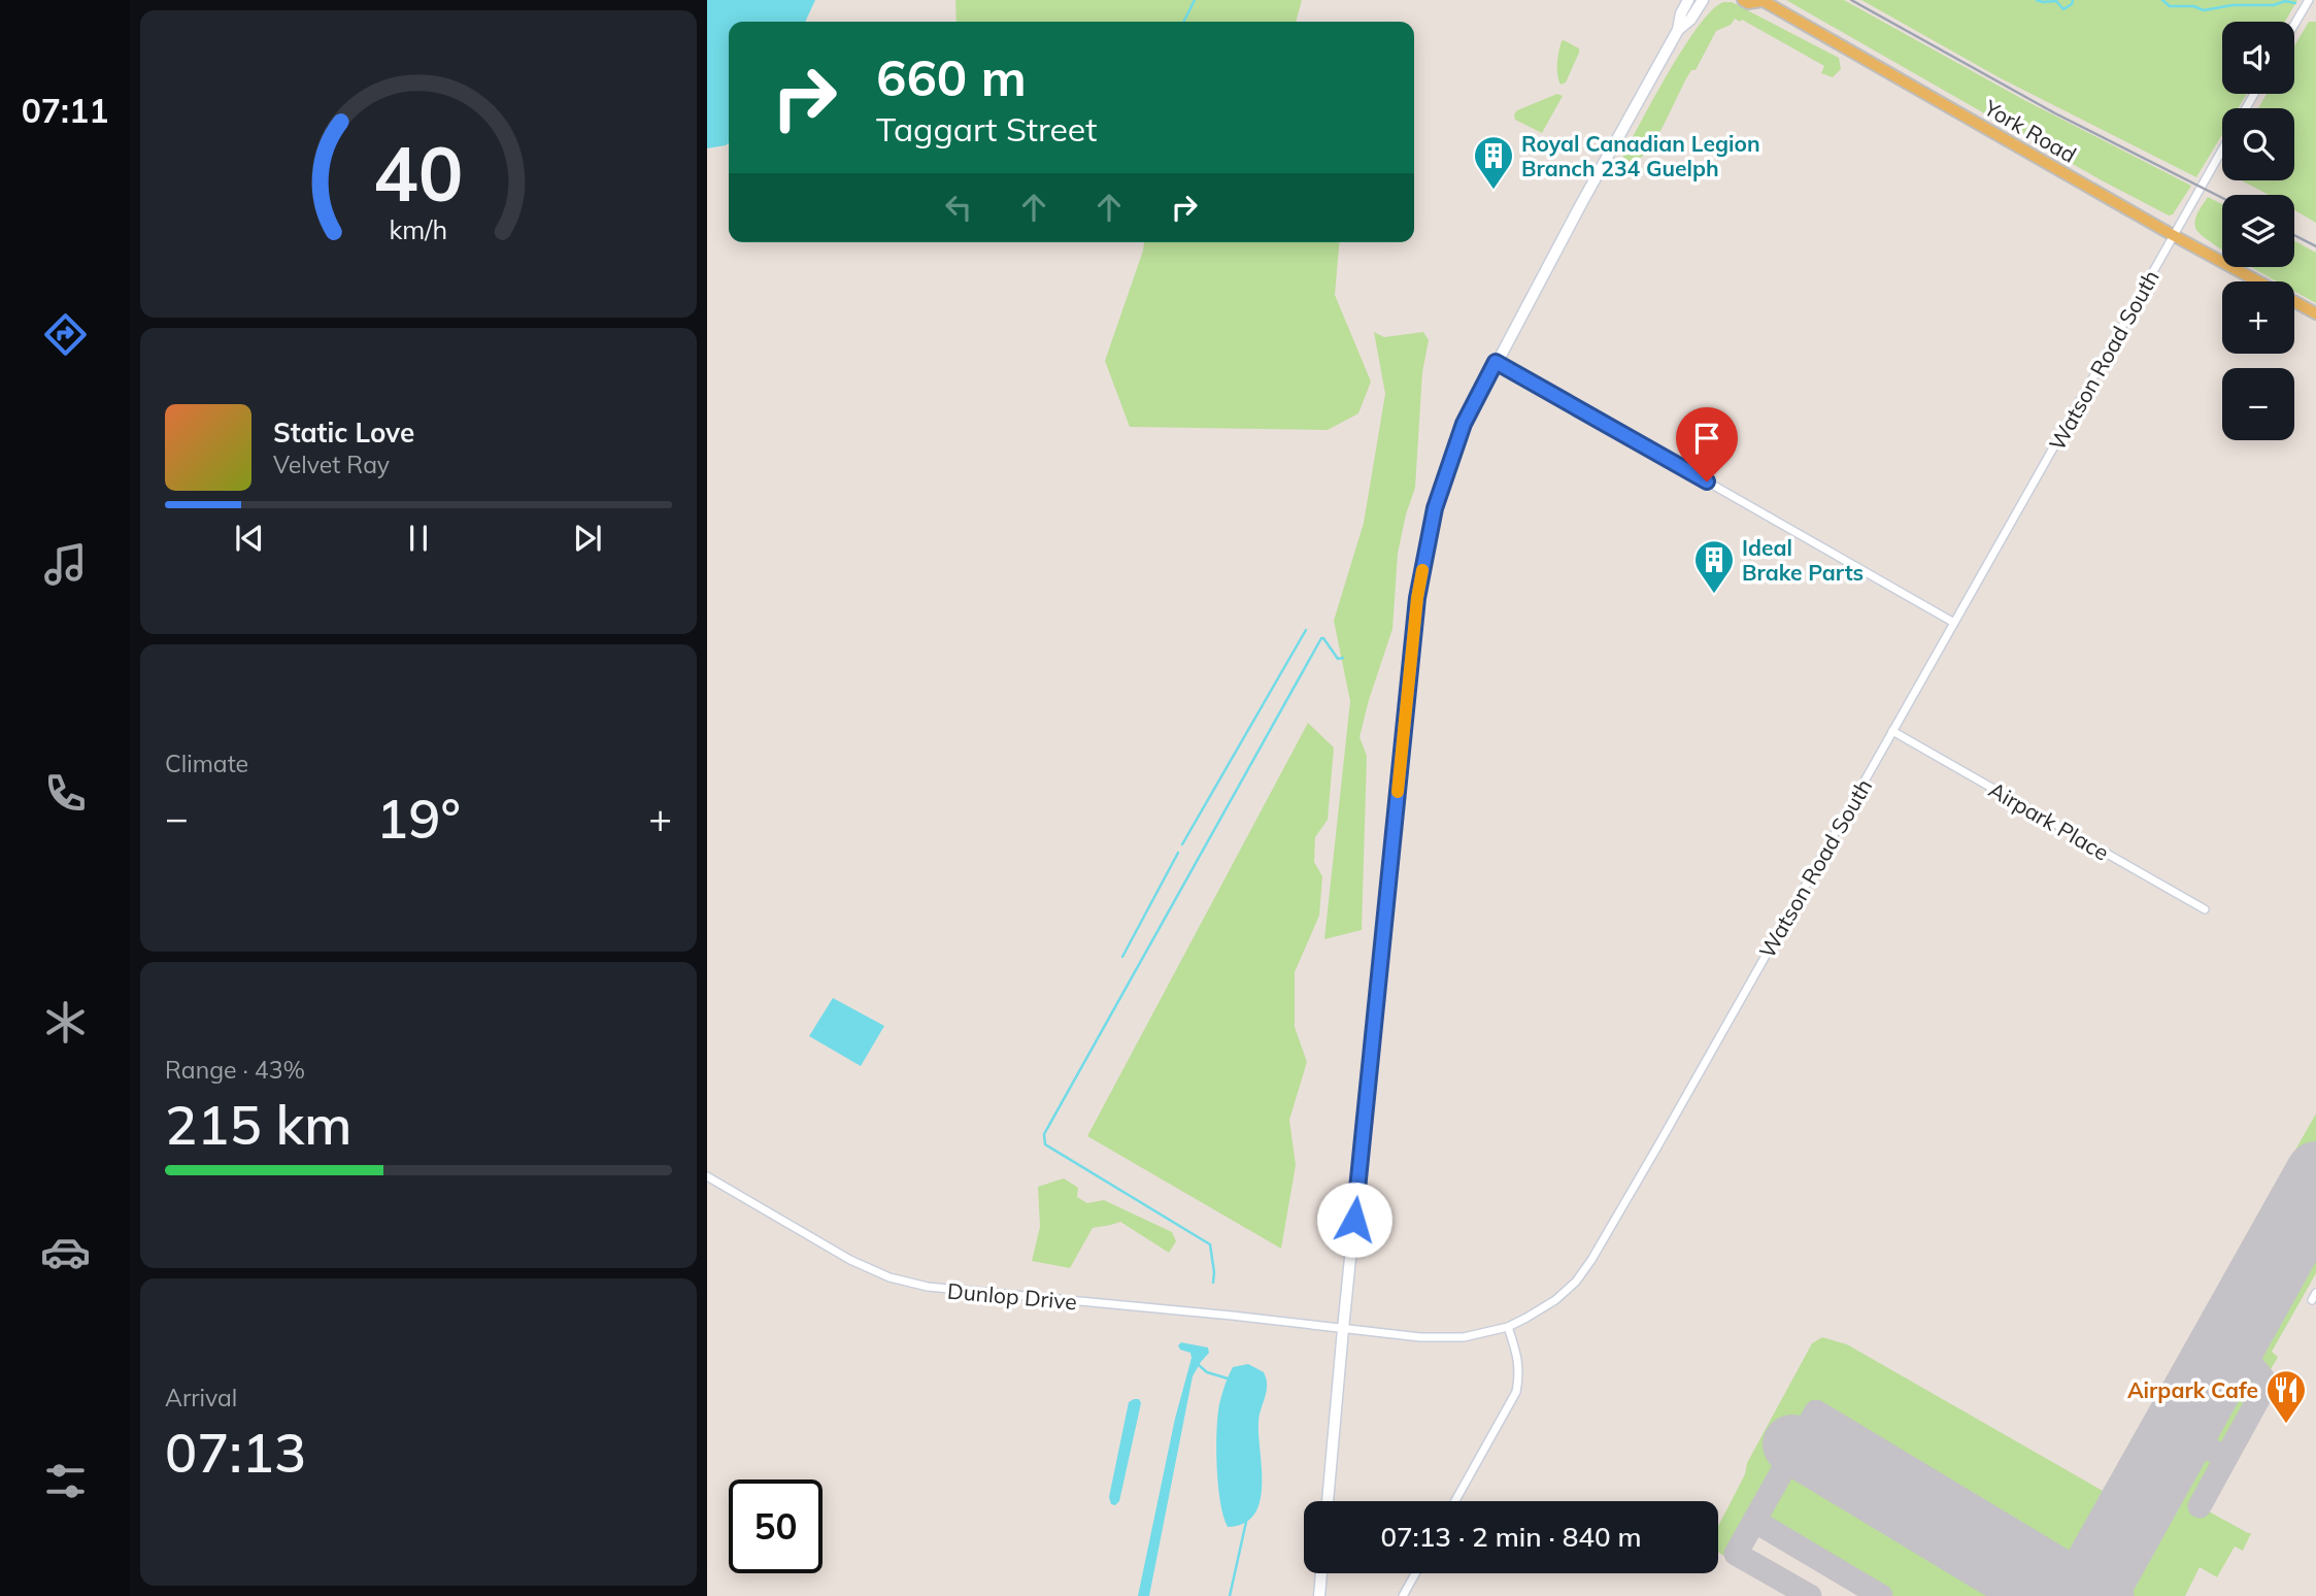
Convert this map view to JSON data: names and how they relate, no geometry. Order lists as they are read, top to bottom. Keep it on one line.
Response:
{"streets":{"main road":["York Road"],"street":["Watson Road South","Airpark Place","Dunlop Drive"]},"crossings":[["York Road","Watson Road South"],["Watson Road South","Airpark Place"],["Watson Road South","Dunlop Drive"]],"places":{"building":["Royal Canadian Legion Branch 234 Guelph","Ideal Brake Parts"],"restaurant":["Airpark Cafe"]},"page":{"tabs":"07:11","map_buttons":["+","−"],"turn":["660 m","Taggart Street"],"song":["Static Love","Velvet Ray"],"tile":["Climate",["Range · 43%","215 km"],["Arrival","07:13"]],"heat":["−","19°","+"],"limit":"50","trip":"07:13 · 2 min · 840 m","gauge":["40","km/h"]}}
